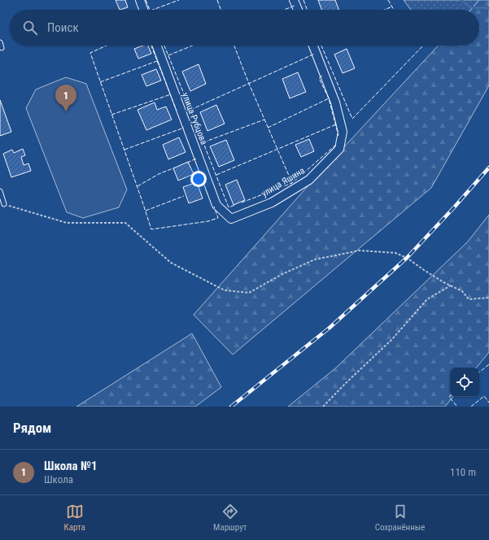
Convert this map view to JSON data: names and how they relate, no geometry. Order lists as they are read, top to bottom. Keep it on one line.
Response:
{"streets":{"street":["улица Рубцова","улица Яшина"]},"crossings":[["улица Рубцова","улица Яшина"]],"page":{"search":"Поиск","pins":"1","heading":"Рядом","list":[{"mark":"1","name":"Школа №1","note":"Школа","value":"110 m"}],"nav":["Карта","Маршрут","Сохранённые"]}}
